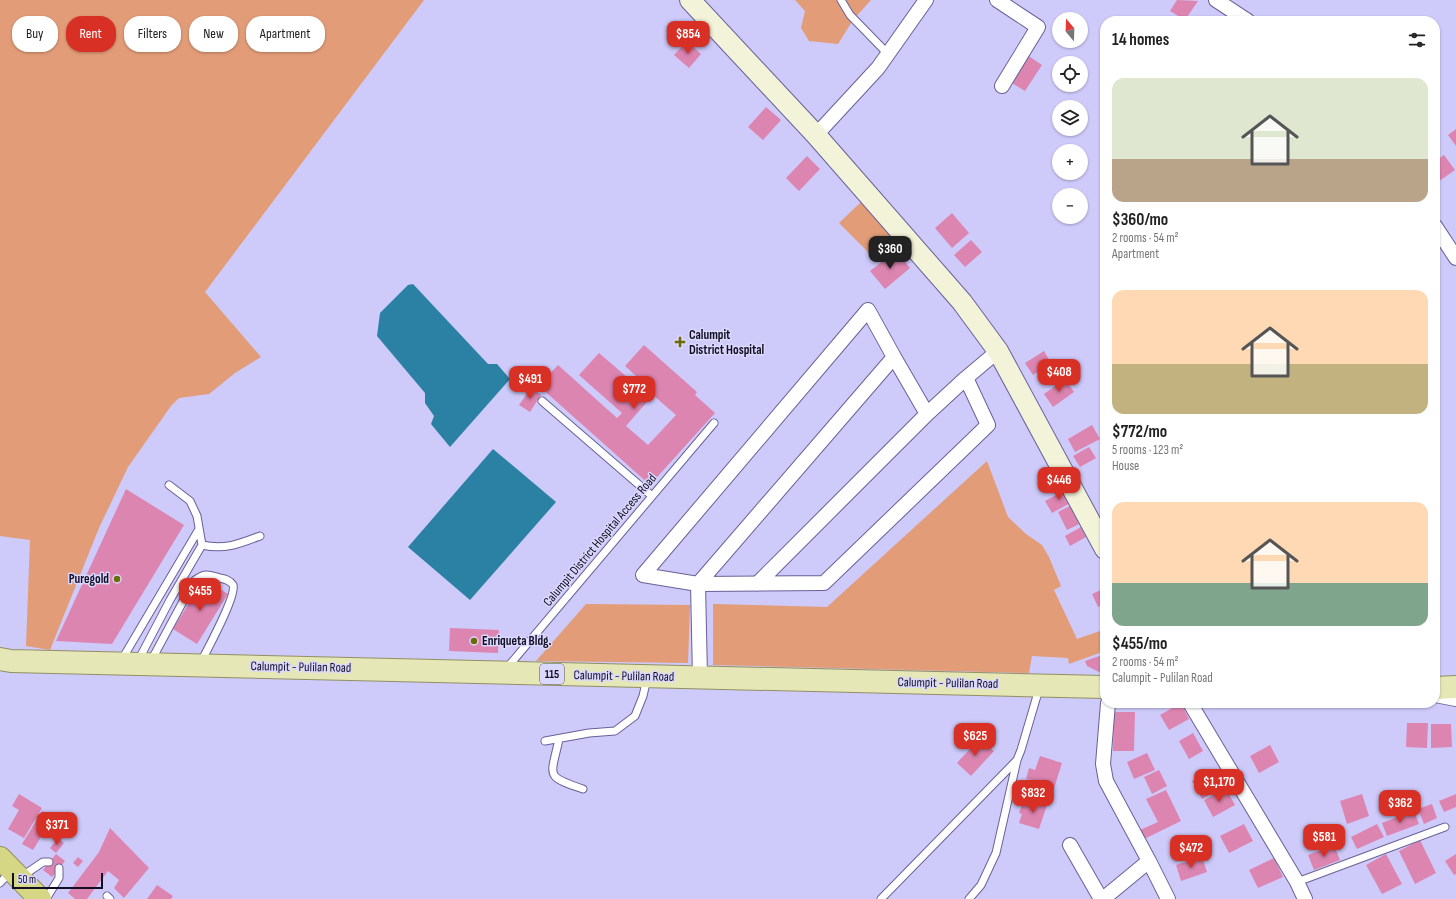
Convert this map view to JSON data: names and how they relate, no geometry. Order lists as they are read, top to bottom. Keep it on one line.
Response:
{"streets":{"main road":["Calumpit - Pulilan Road","115"],"lane":["Calumpit District Hospital Access Road"]},"crossings":[["Calumpit District Hospital Access Road","Calumpit - Pulilan Road"]],"places":{"health":["Calumpit District Hospital"],"other":["Puregold","Enriqueta Bldg."]},"scale_bar":"50 m","north":"top","page":{"map_buttons":["+","−"],"chip":["Buy","Rent","Filters","New","Apartment"],"heading":"14 homes","price":["$854","$360","$408","$491","$772","$446","$455","$625","$1,170","$832","$362","$371","$581","$472"],"list":[{"name":"$360/mo","note":"2 rooms · 54 m² · Apartment"},{"name":"$772/mo","note":"5 rooms · 123 m² · House"},{"name":"$455/mo","note":"2 rooms · 54 m² · Calumpit - Pulilan Road"}],"scale":"50 m"}}
